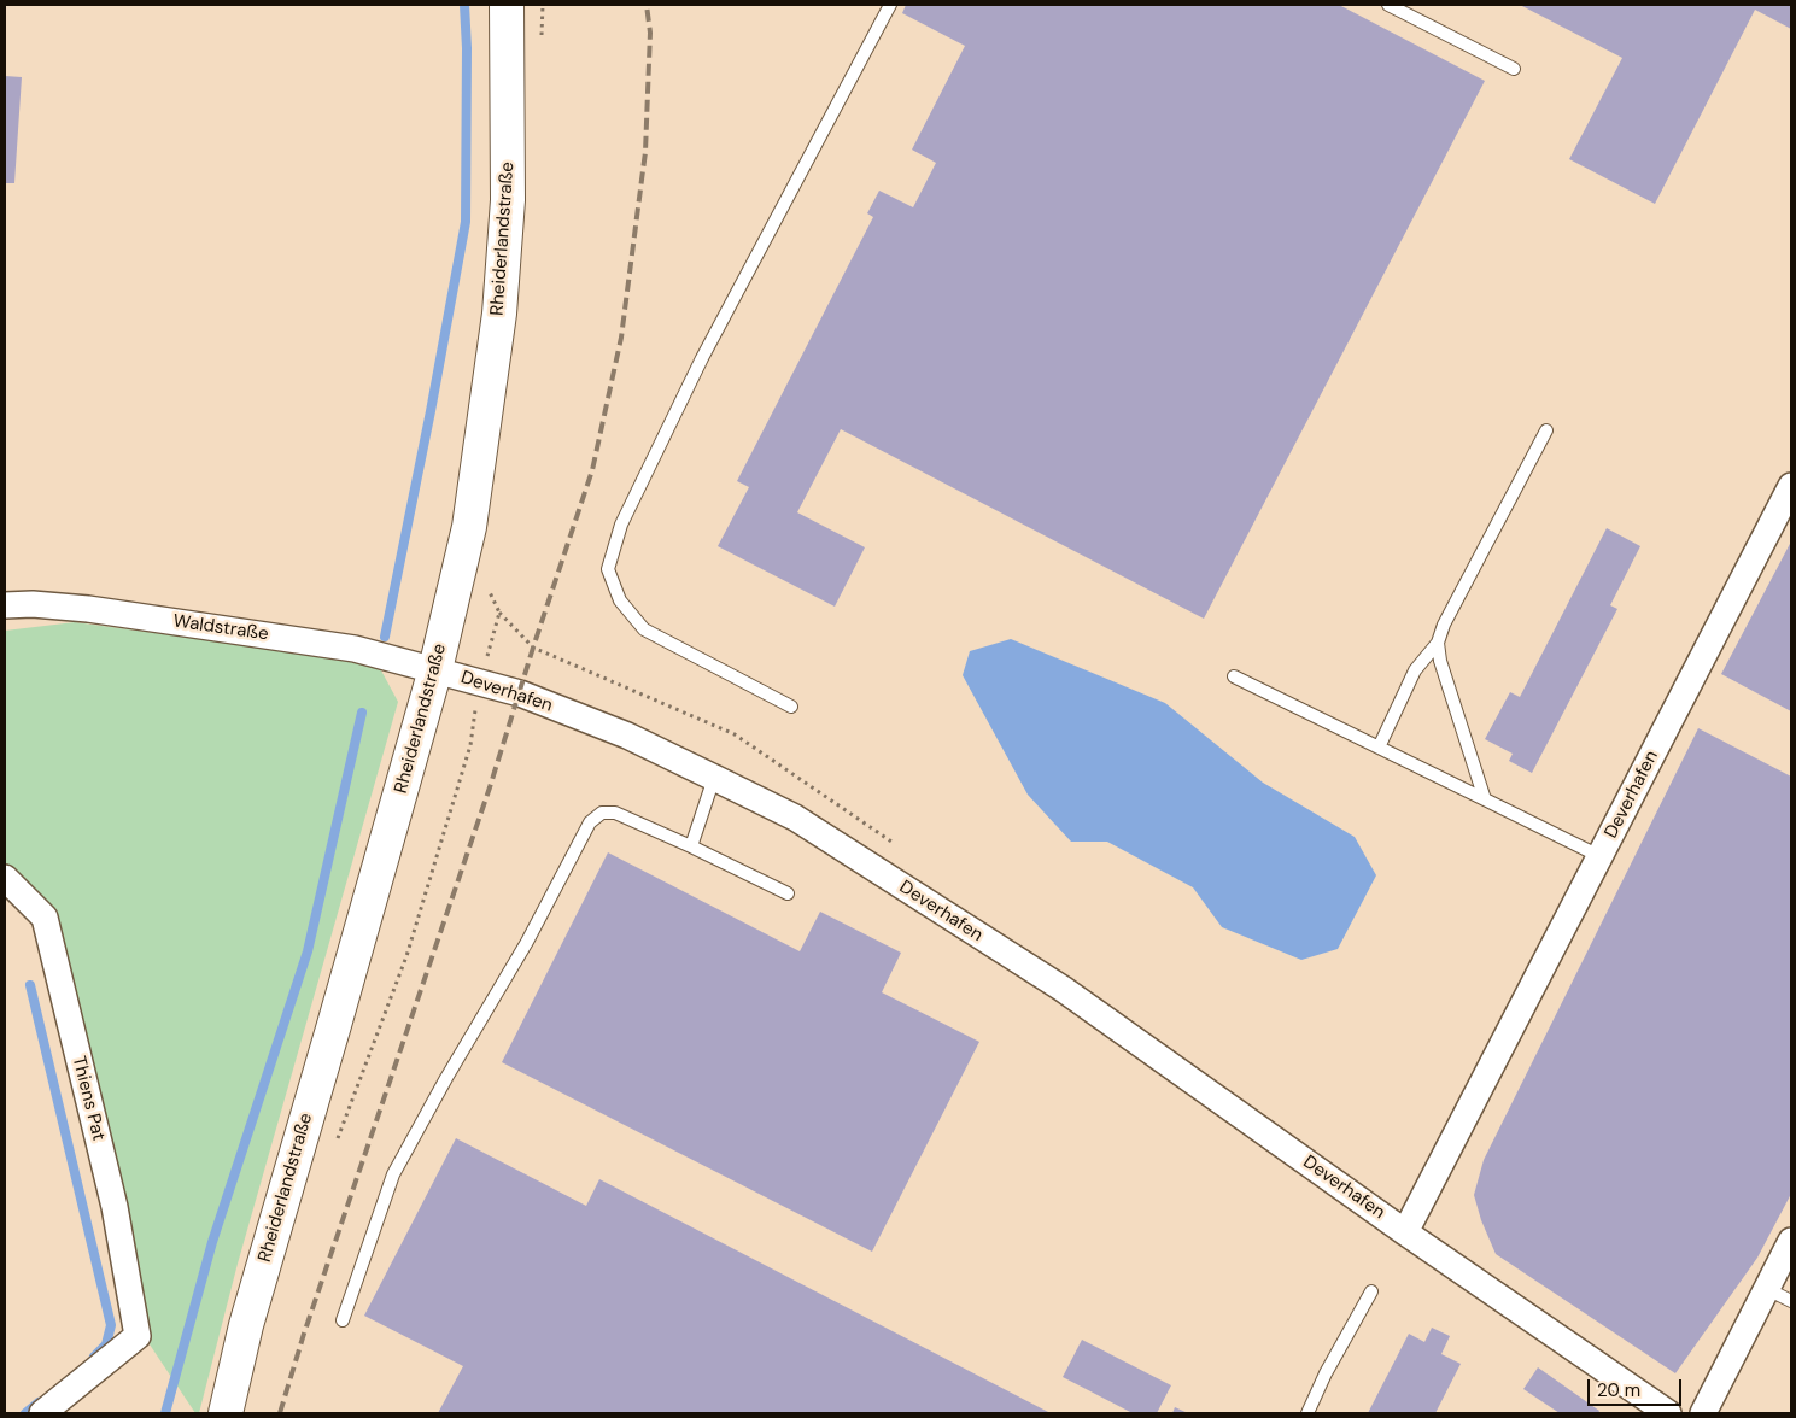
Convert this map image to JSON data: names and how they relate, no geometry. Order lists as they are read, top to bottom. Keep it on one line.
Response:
{"streets":{"main road":["Rheiderlandstraße"],"street":["Waldstraße","Deverhafen","Thiens Pat"]},"crossings":[["Rheiderlandstraße","Waldstraße"],["Rheiderlandstraße","Deverhafen"],["Waldstraße","Deverhafen"]],"scale_bar":"20 m"}
